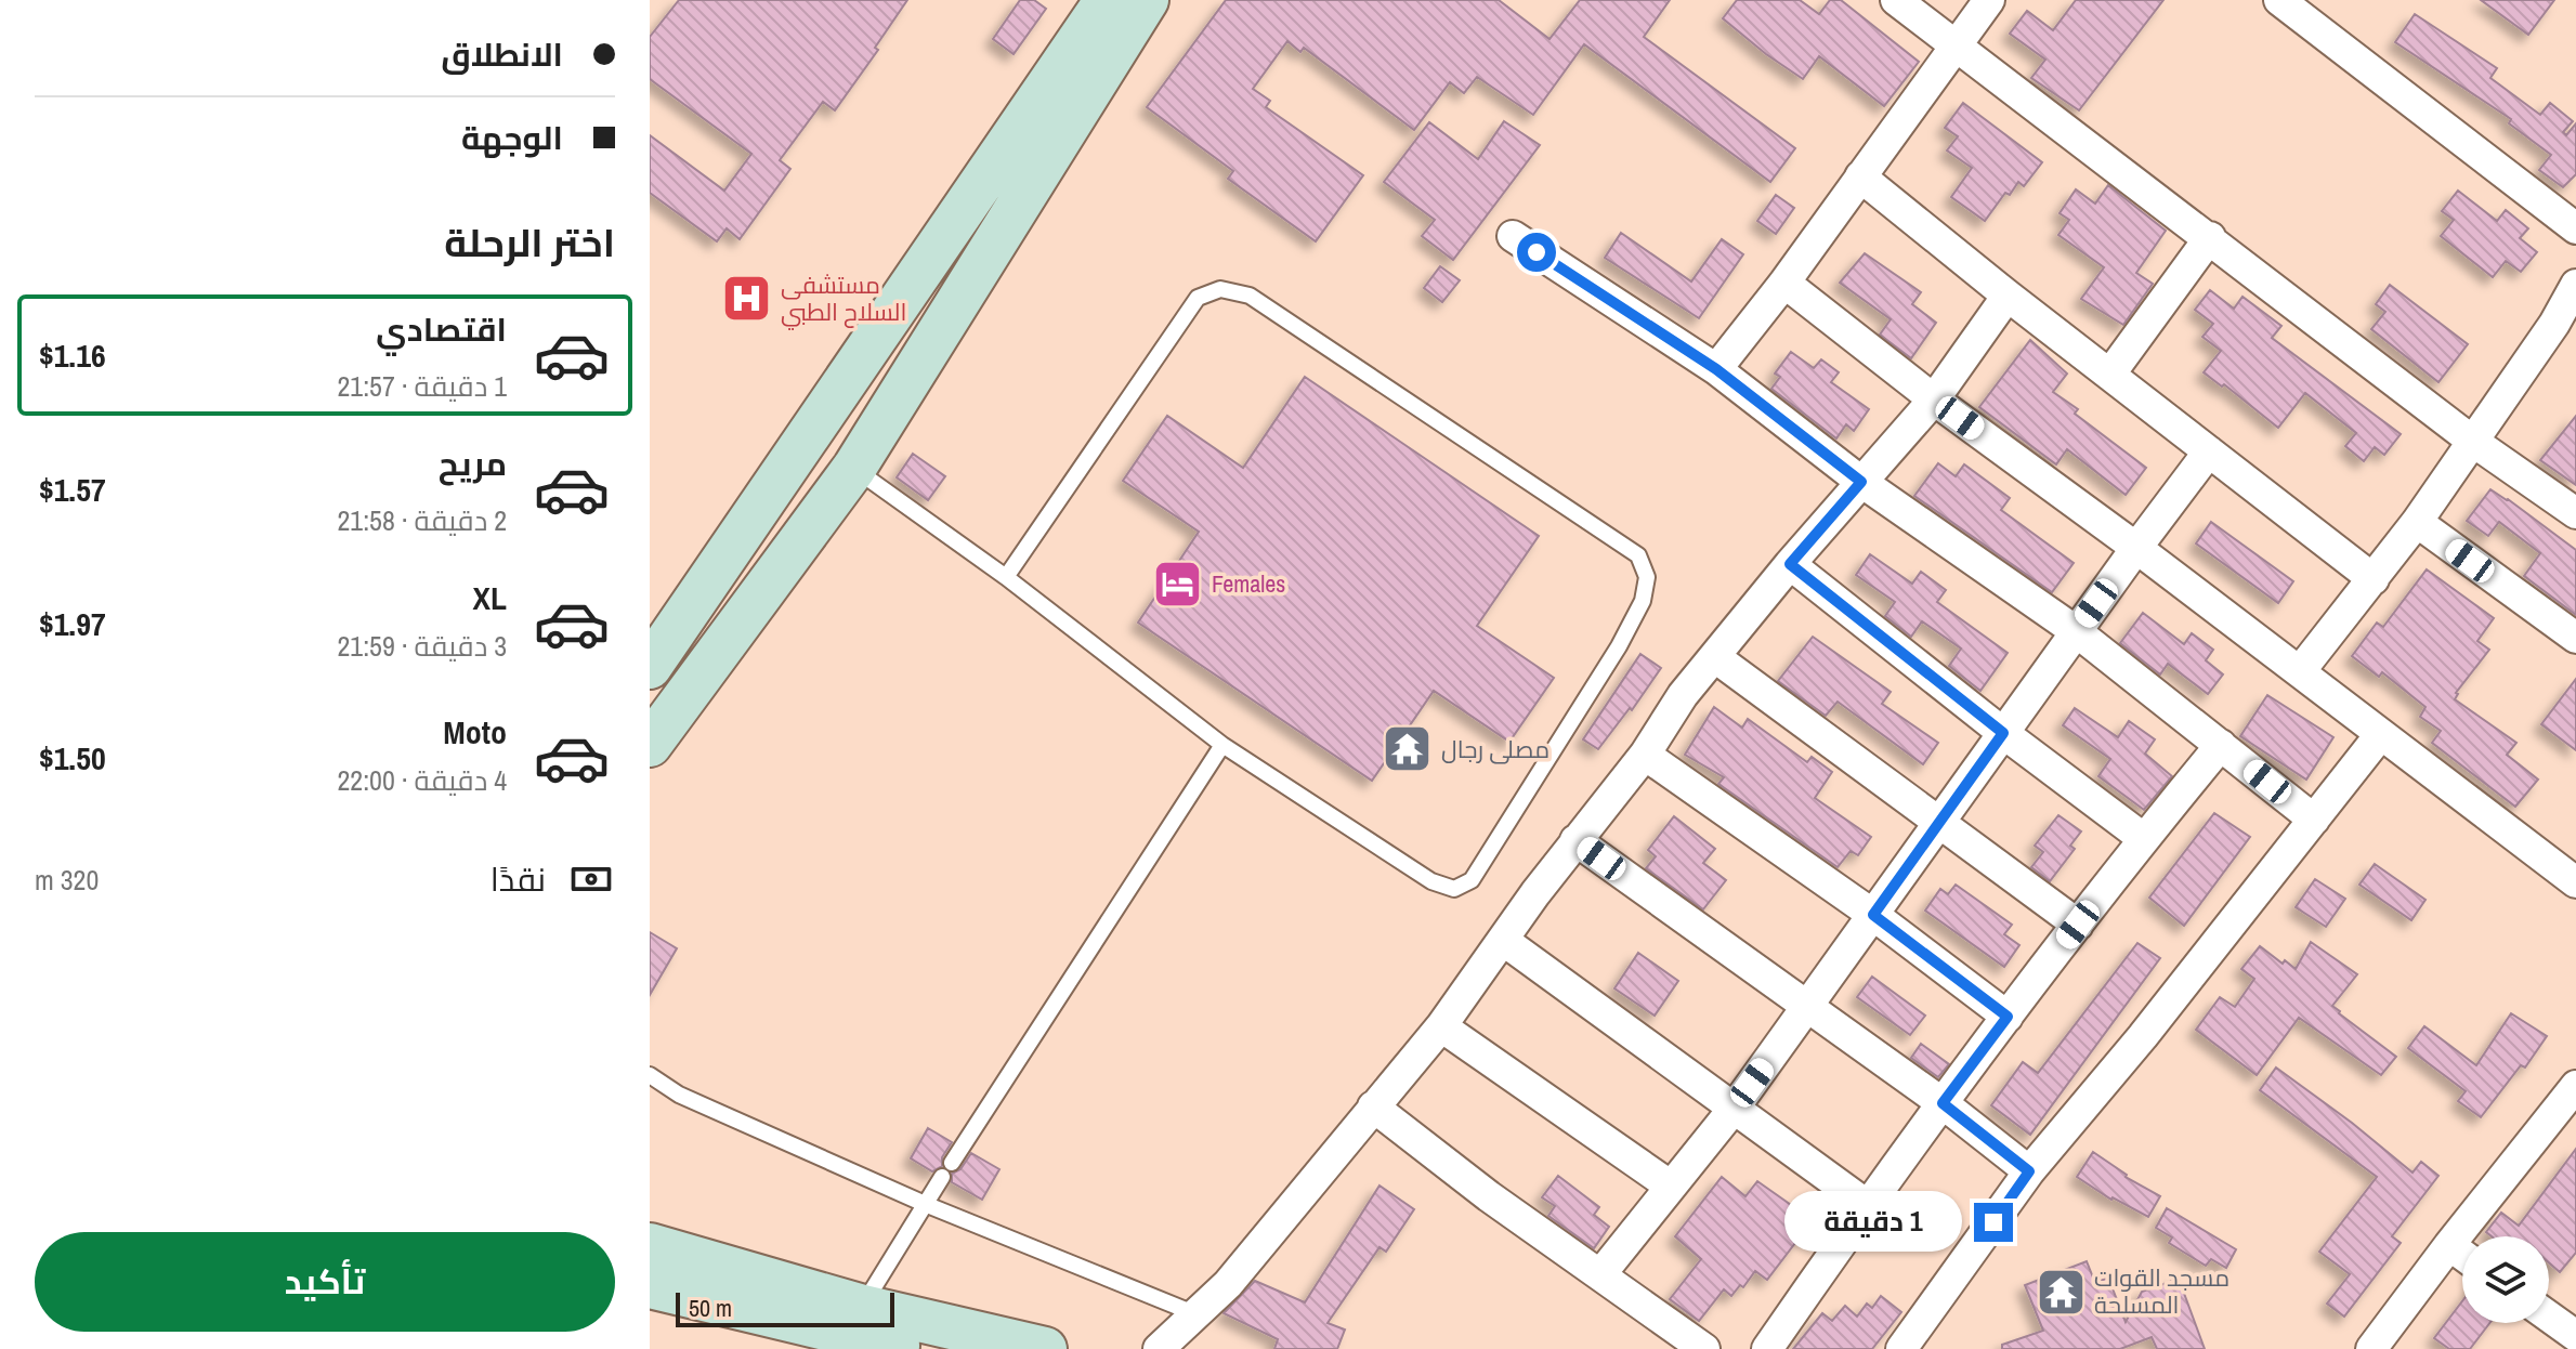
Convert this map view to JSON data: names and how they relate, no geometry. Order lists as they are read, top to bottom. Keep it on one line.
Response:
{"places":{"hospital":["مستشفى السلاح الطبي"],"hotel":["Females"],"temple":["مصلى رجال","مسجد القوات المسلحة"]},"scale_bar":"50 m","page":{"banner":["الانطلاق","الوجهة"],"heading":"اختر الرحلة","list":[{"name":"اقتصادي","note":"1 دقيقة · 21:57","value":"$1.16"},{"name":"مريح","note":"2 دقيقة · 21:58","value":"$1.57"},{"name":"XL","note":"3 دقيقة · 21:59","value":"$1.97"},{"name":"Moto","note":"4 دقيقة · 22:00","value":"$1.50"}],"pay":["نقدًا","320 m"],"bubble":"1 دقيقة","buttons":"تأكيد","scale":"50 m"}}
